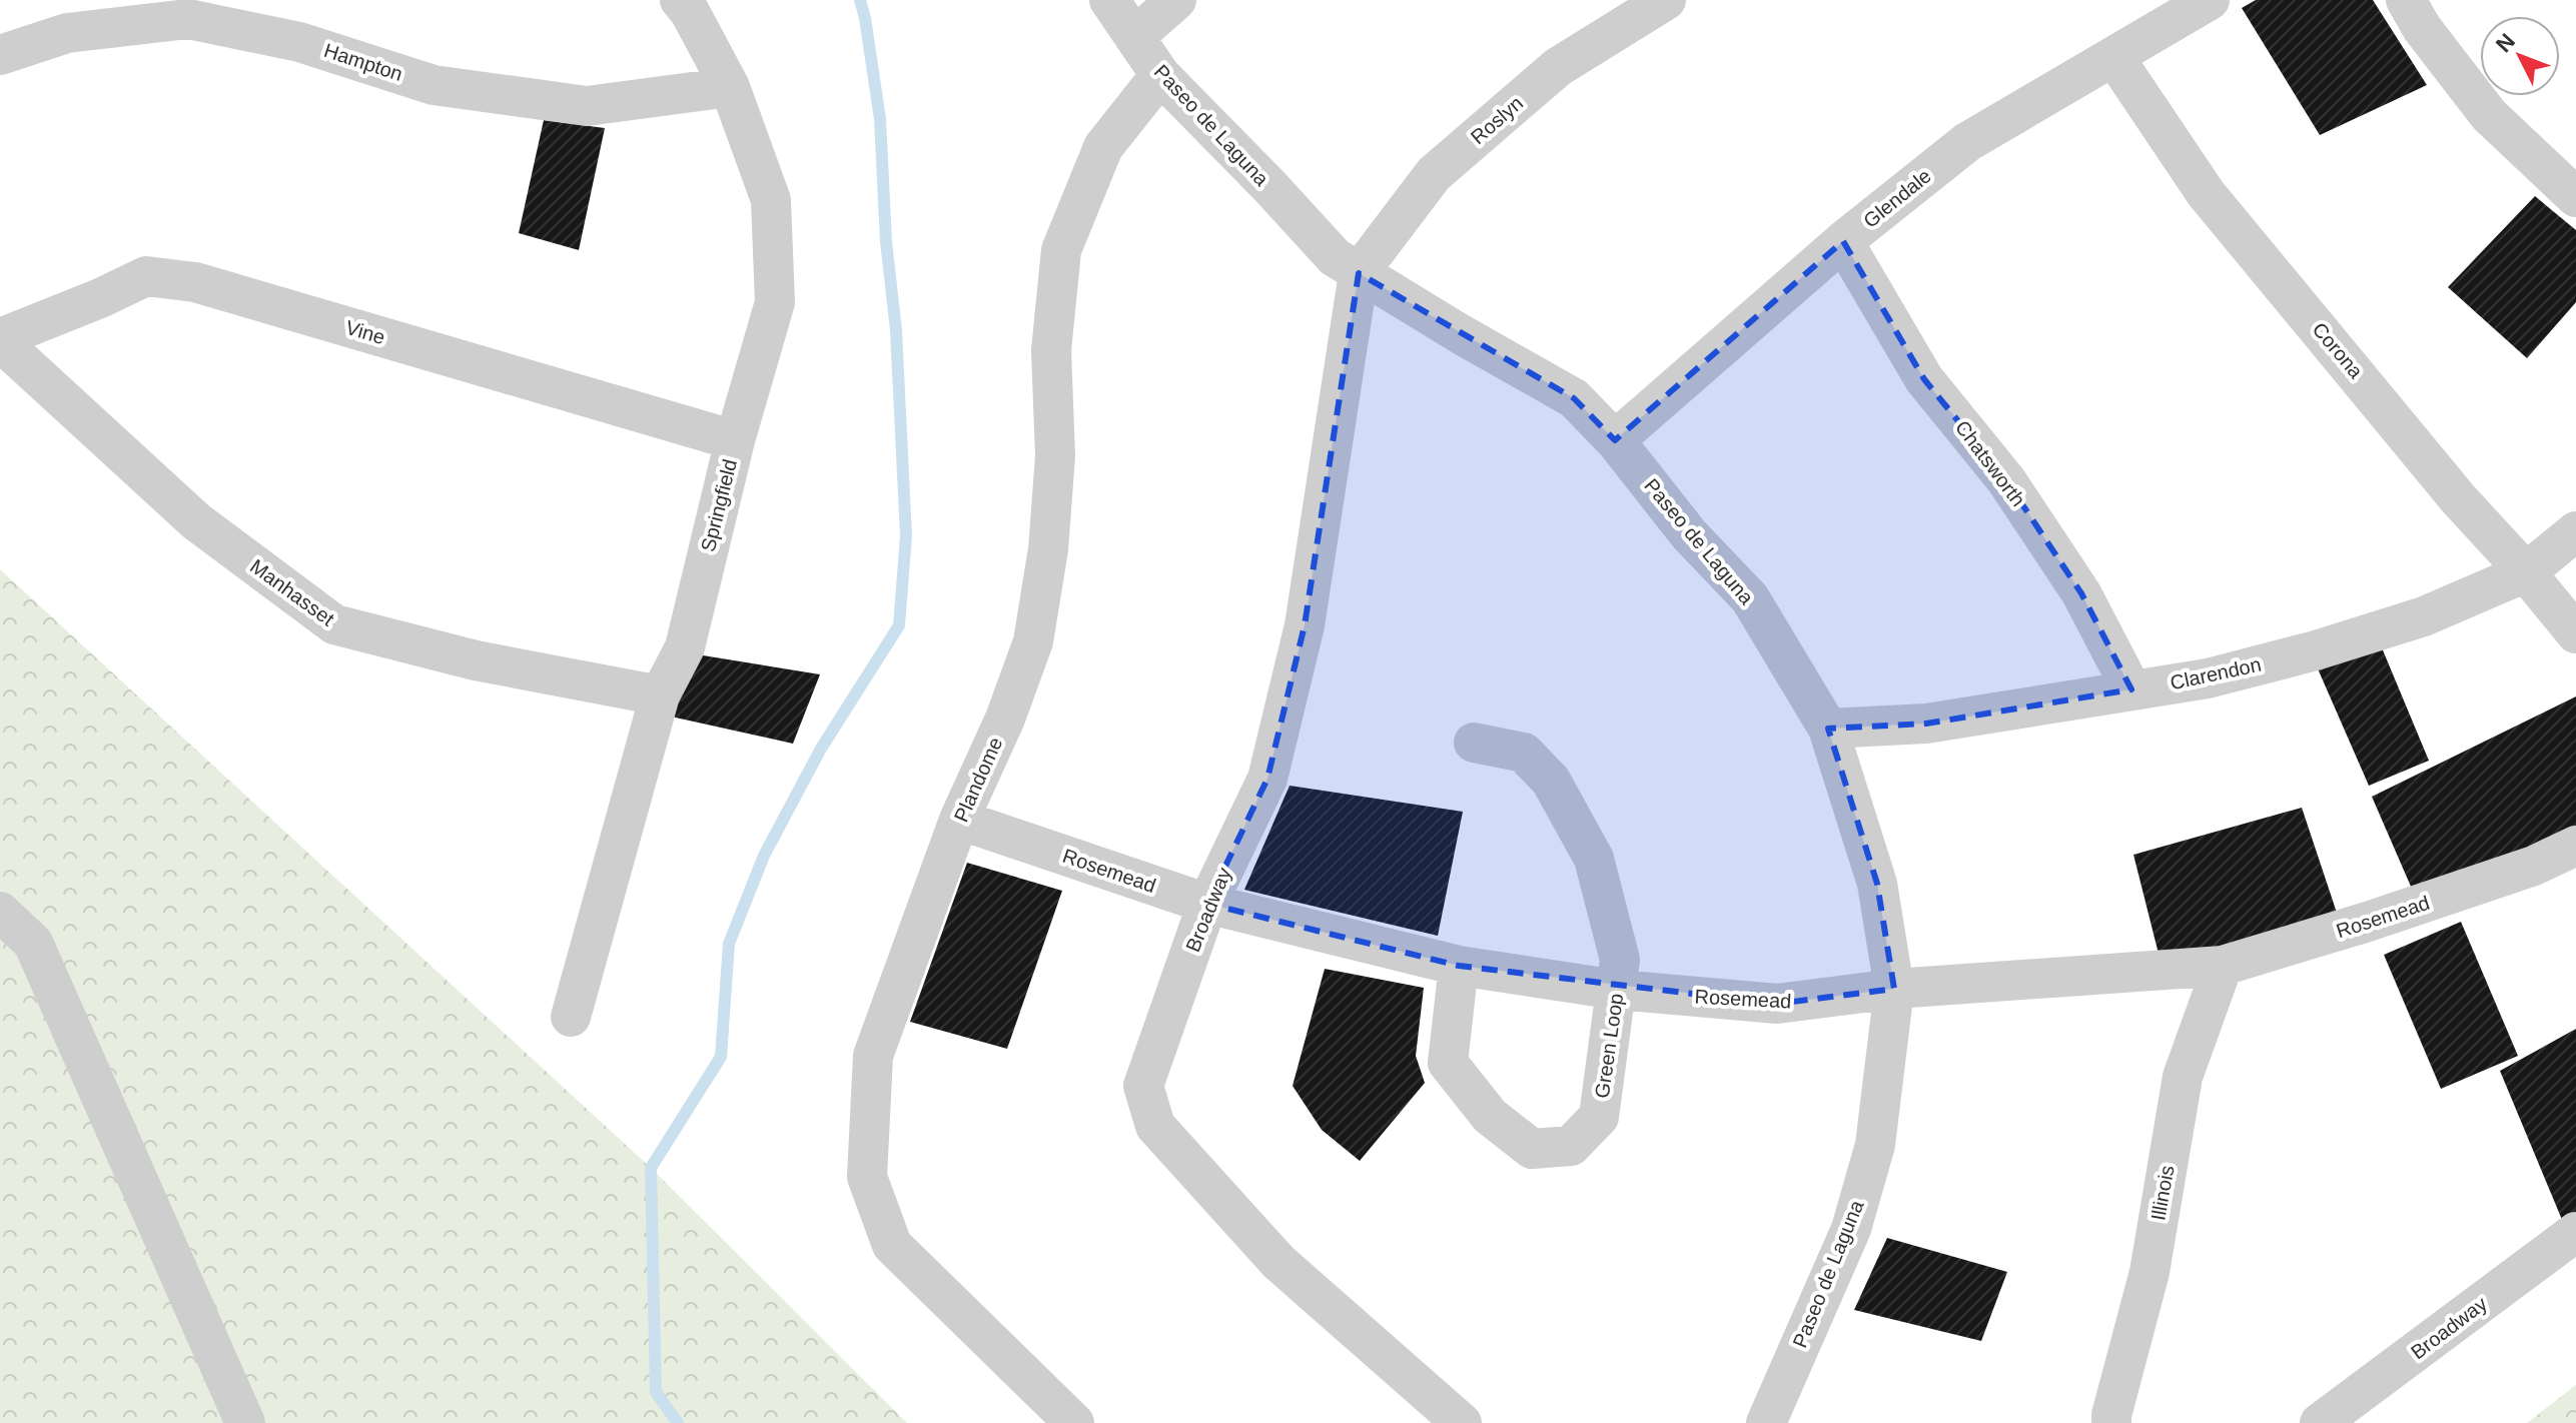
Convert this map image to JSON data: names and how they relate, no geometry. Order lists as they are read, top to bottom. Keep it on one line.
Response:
{"streets":{"street":["Hampton","Roslyn","Paseo de Laguna","Glendale","Vine","Corona","Chatsworth","Springfield","Manhasset","Clarendon","Plandome","Rosemead","Broadway","Green Loop","Illinois"]},"crossings":[["Hampton","Springfield"],["Roslyn","Paseo de Laguna"],["Roslyn","Broadway"],["Paseo de Laguna","Glendale"],["Paseo de Laguna","Clarendon"],["Paseo de Laguna","Plandome"],["Paseo de Laguna","Rosemead"],["Paseo de Laguna","Broadway"],["Glendale","Corona"],["Glendale","Chatsworth"],["Vine","Springfield"],["Vine","Manhasset"],["Corona","Clarendon"],["Chatsworth","Clarendon"],["Springfield","Manhasset"],["Plandome","Rosemead"],["Rosemead","Broadway"],["Rosemead","Green Loop"],["Rosemead","Illinois"]],"north":"top left"}
